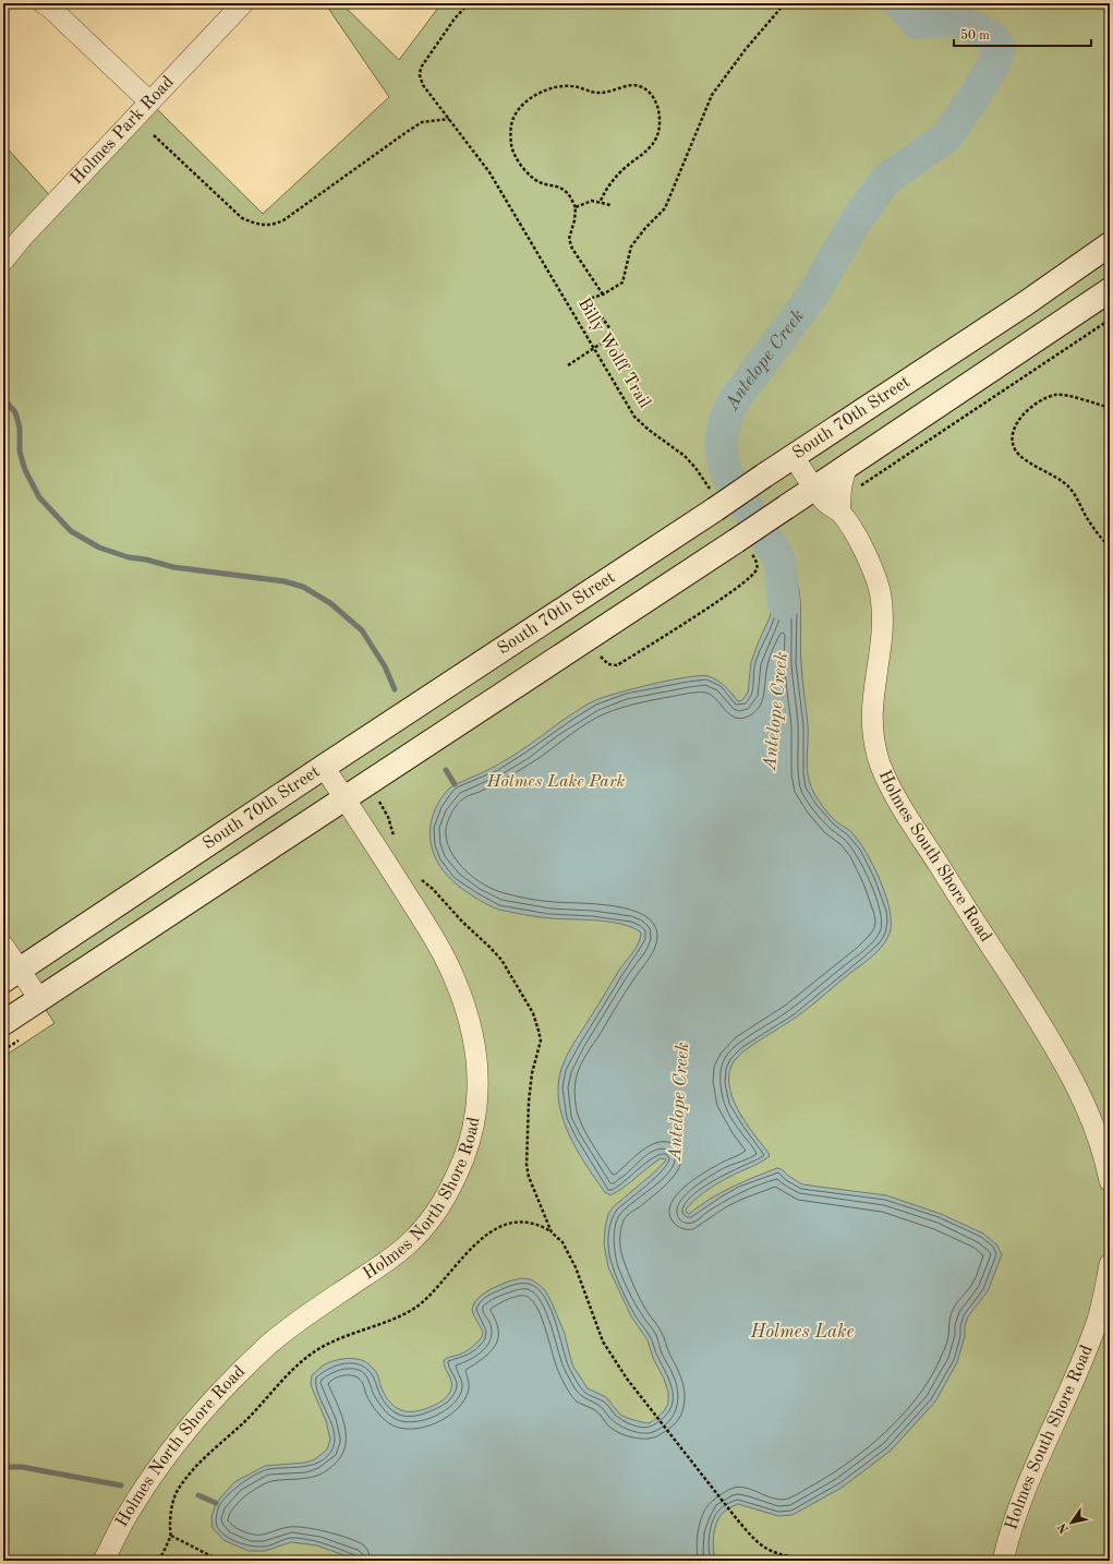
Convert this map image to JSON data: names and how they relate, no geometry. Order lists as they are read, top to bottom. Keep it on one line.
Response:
{"streets":{"main road":["South 70th Street"],"street":["Holmes Park Road","Holmes South Shore Road","Holmes North Shore Road"],"path":["Billy Wolff Trail"]},"crossings":[["Billy Wolff Trail","South 70th Street"],["South 70th Street","Holmes South Shore Road"],["South 70th Street","Holmes North Shore Road"]],"water":["Antelope Creek","Holmes Lake"],"parks":["Holmes Lake Park"],"scale_bar":"50 m","north":"bottom left"}
